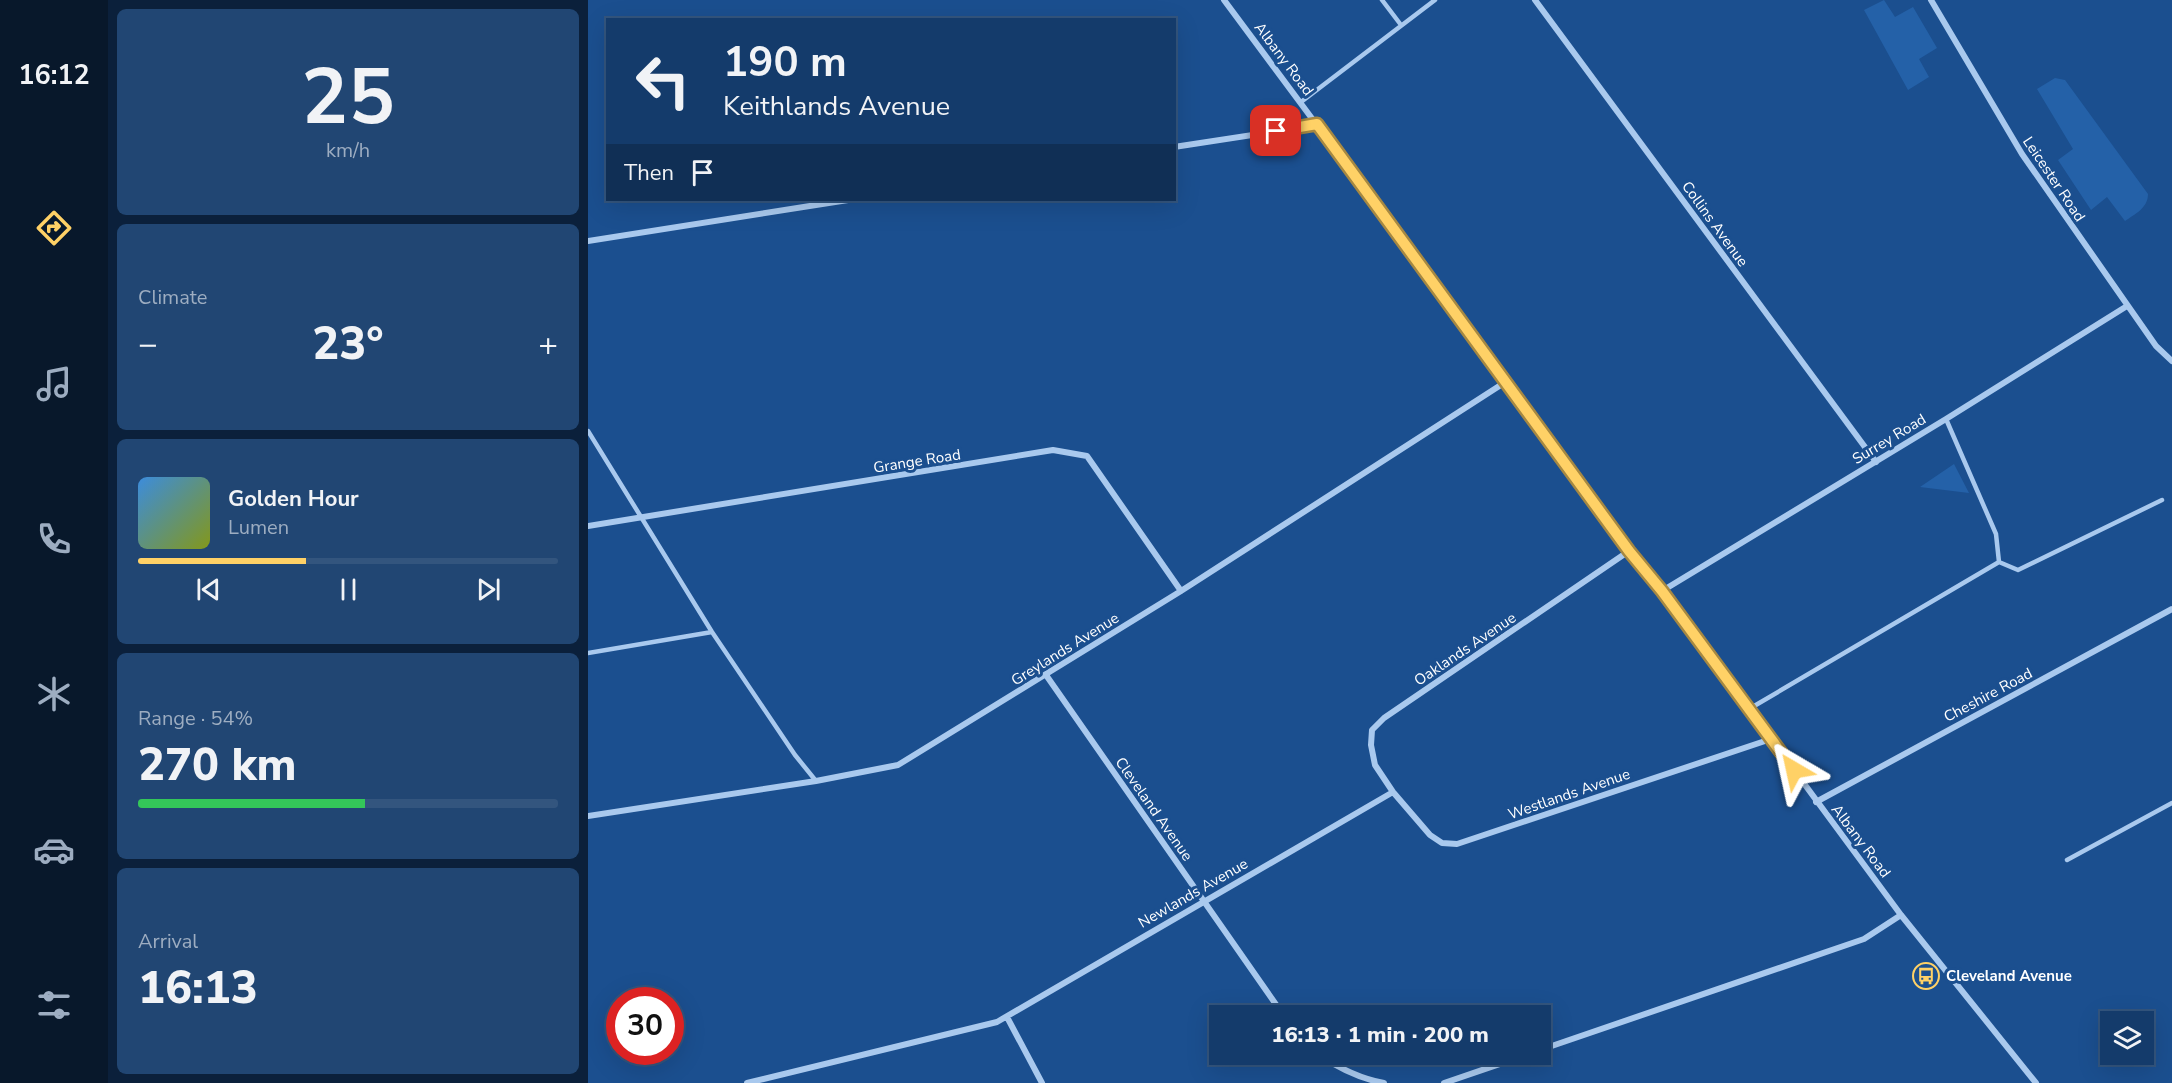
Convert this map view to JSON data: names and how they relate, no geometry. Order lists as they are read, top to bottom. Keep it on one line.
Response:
{"streets":{"street":["Albany Road","Leicester Road","Collins Avenue","Surrey Road","Grange Road","Greylands Avenue","Oaklands Avenue","Cheshire Road","Westlands Avenue","Cleveland Avenue","Newlands Avenue"]},"crossings":[["Albany Road","Surrey Road"],["Albany Road","Greylands Avenue"],["Albany Road","Oaklands Avenue"],["Albany Road","Cheshire Road"],["Albany Road","Westlands Avenue"],["Leicester Road","Surrey Road"],["Collins Avenue","Surrey Road"],["Grange Road","Greylands Avenue"],["Greylands Avenue","Cleveland Avenue"],["Oaklands Avenue","Westlands Avenue"],["Oaklands Avenue","Newlands Avenue"],["Westlands Avenue","Newlands Avenue"],["Cleveland Avenue","Newlands Avenue"]],"places":{"bus stop":["Cleveland Avenue"]},"page":{"tabs":"16:12","tile":[["25","km/h"],"Climate",["Range · 54%","270 km"],["Arrival","16:13"]],"turn":["190 m","Keithlands Avenue"],"then":"Then","heat":["−","23°","+"],"song":["Golden Hour","Lumen"],"limit":"30","trip":"16:13 · 1 min · 200 m"}}
